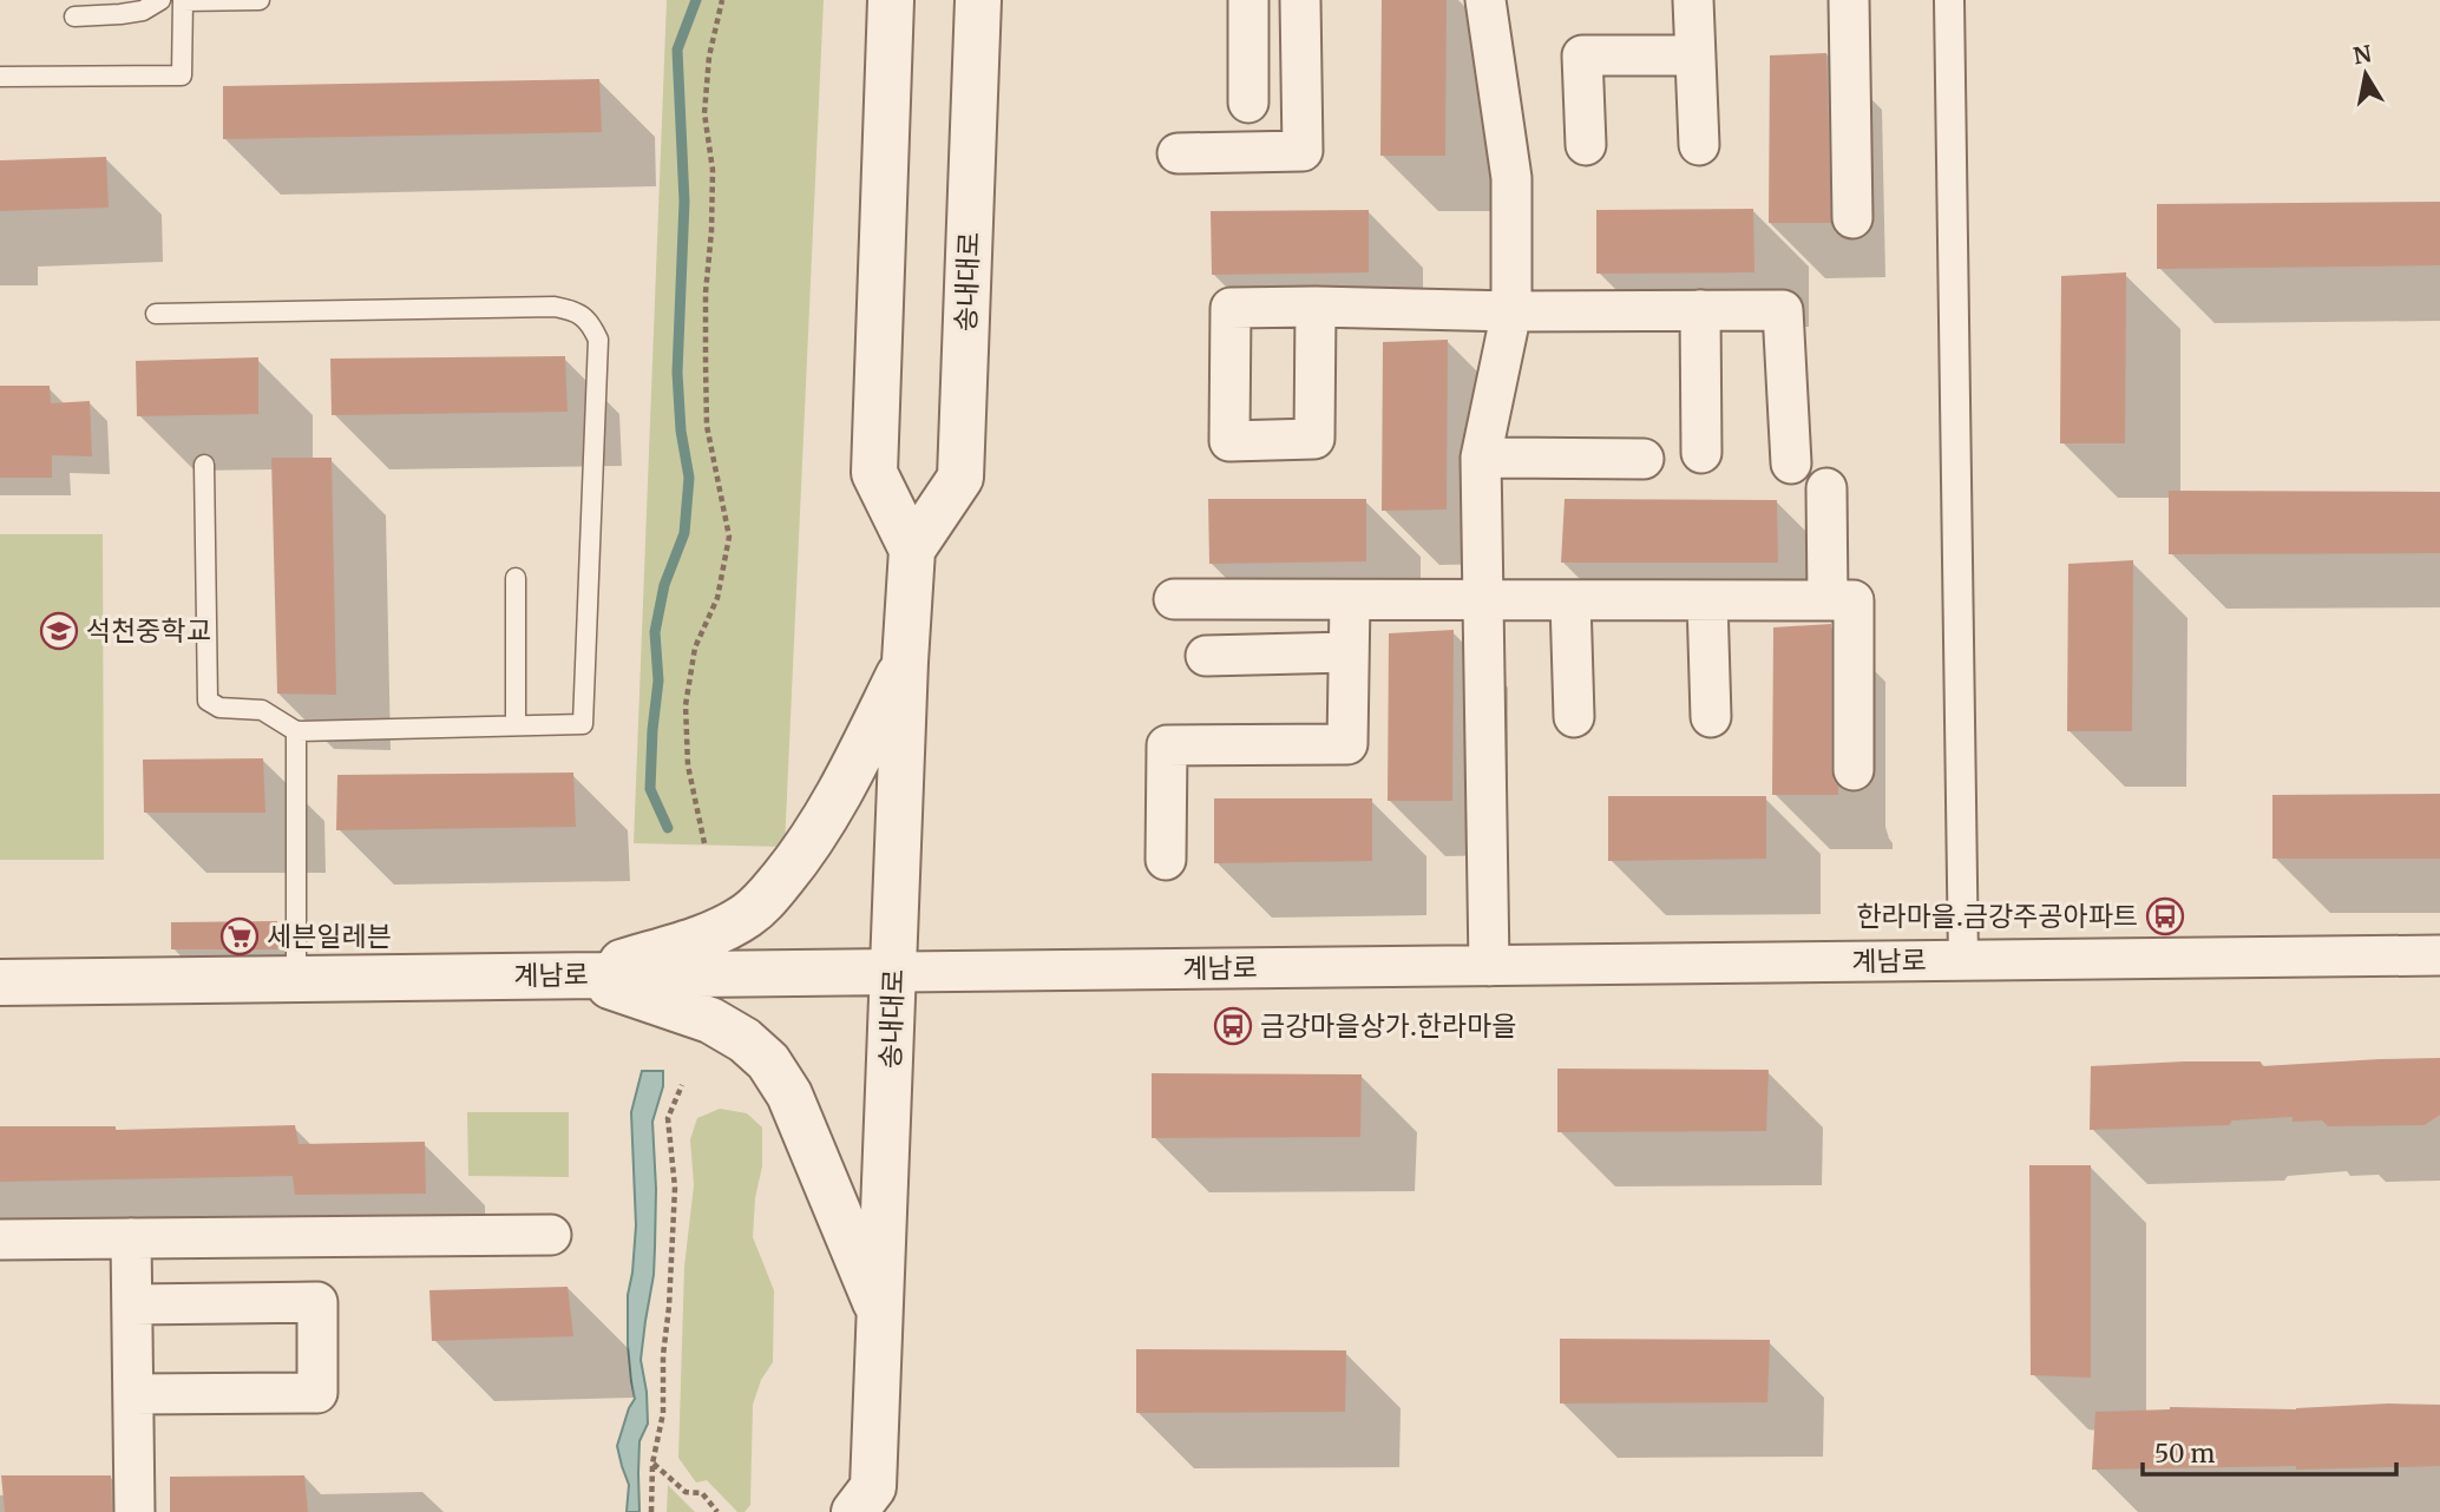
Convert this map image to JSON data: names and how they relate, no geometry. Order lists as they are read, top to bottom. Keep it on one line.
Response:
{"streets":{"street":["송내대로","계남로"]},"crossings":[["송내대로","계남로"]],"places":{"school or university":["석천중학교"],"bus stop":["한라마을.금강주공아파트","금강마을상가.한라마을"],"supermarket":["세븐일레븐"]},"scale_bar":"50 m","north":"top"}
